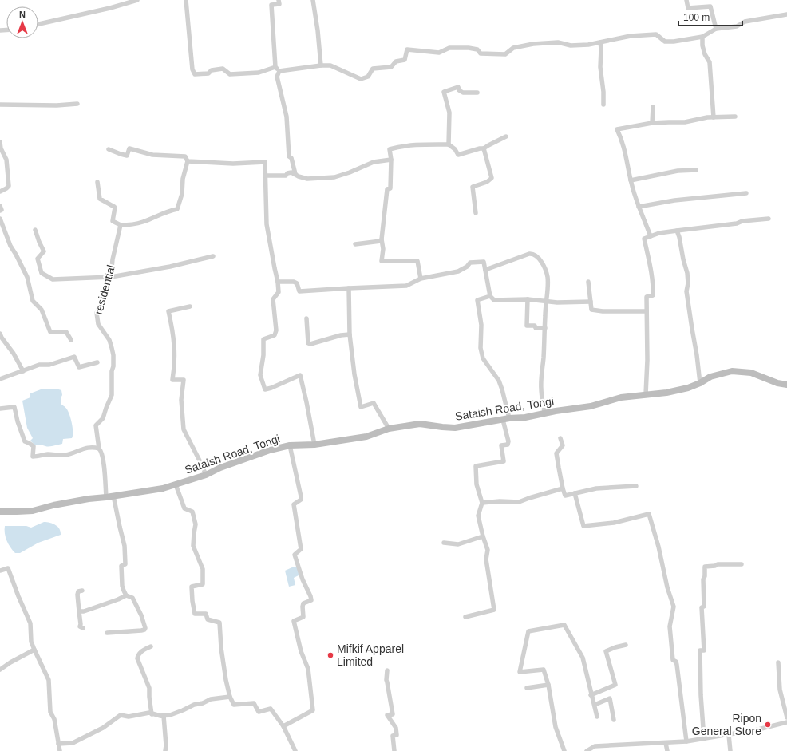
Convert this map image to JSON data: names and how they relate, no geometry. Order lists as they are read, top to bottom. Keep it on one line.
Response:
{"streets":{"street":["residential","Sataish Road, Tongi"]},"crossings":[["residential","Sataish Road, Tongi"]],"places":["Mifkif Apparel Limited","Ripon General Store"],"scale_bar":"100 m","north":"top"}
